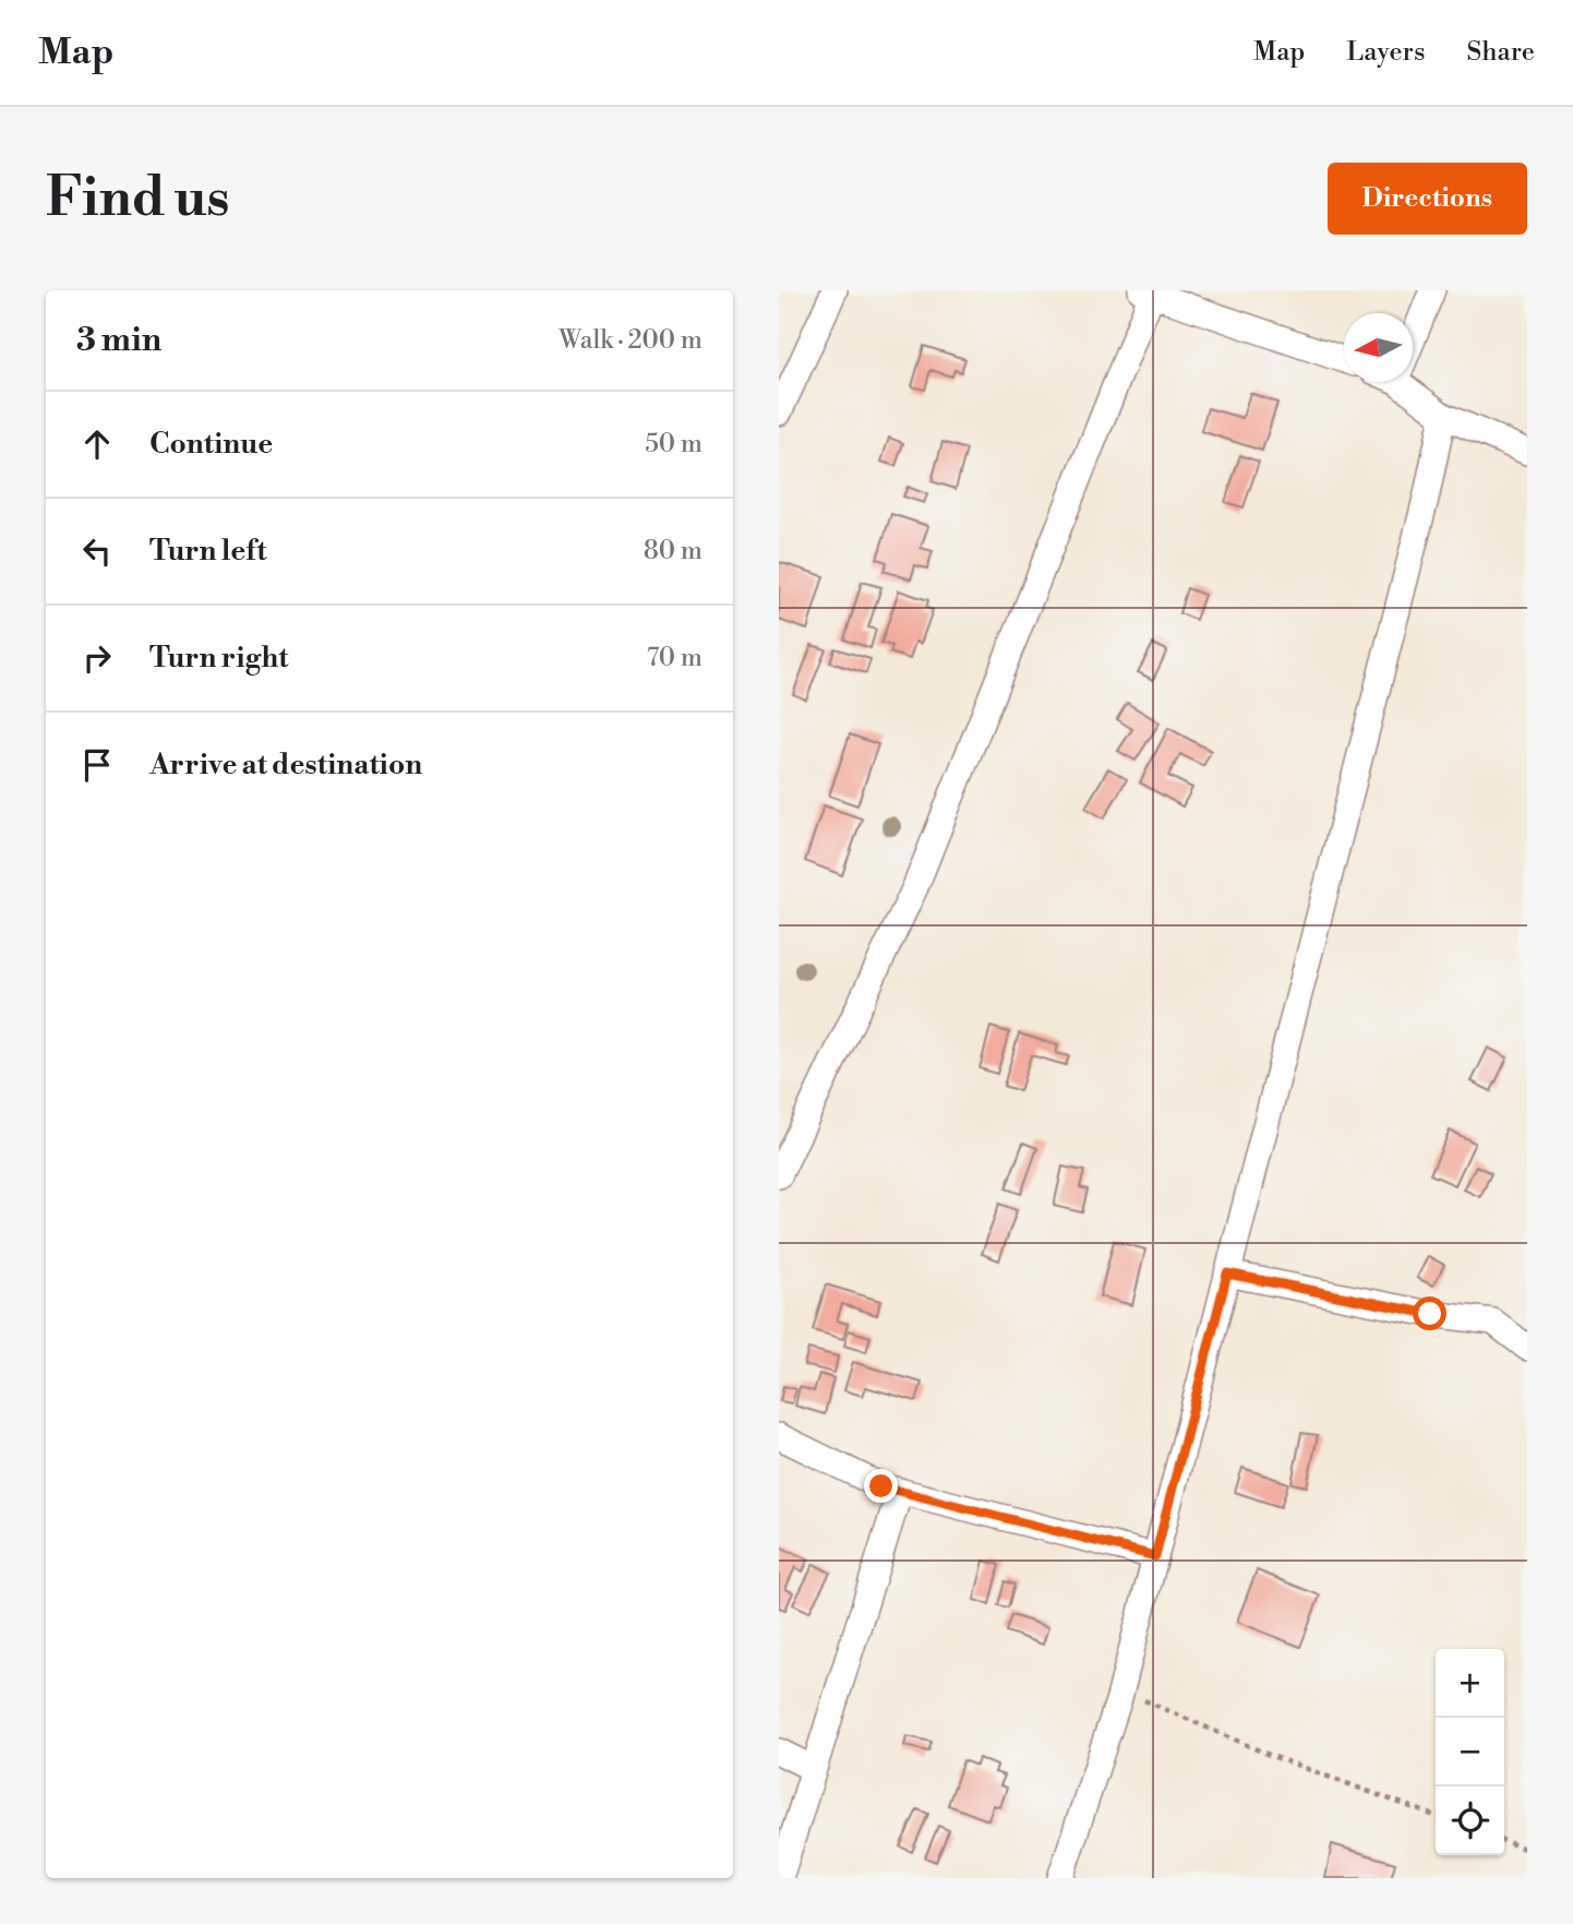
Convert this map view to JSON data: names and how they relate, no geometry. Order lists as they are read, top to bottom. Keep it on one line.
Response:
{"north":"left","page":{"header":"Map","nav":["Map","Layers","Share"],"buttons":"Directions","title":"Find us","heading":["3 min","Walk · 200 m"],"list":[["Continue","50 m"],["Turn left","80 m"],["Turn right","70 m"],"Arrive at destination"],"map_buttons":["+","−"]}}
